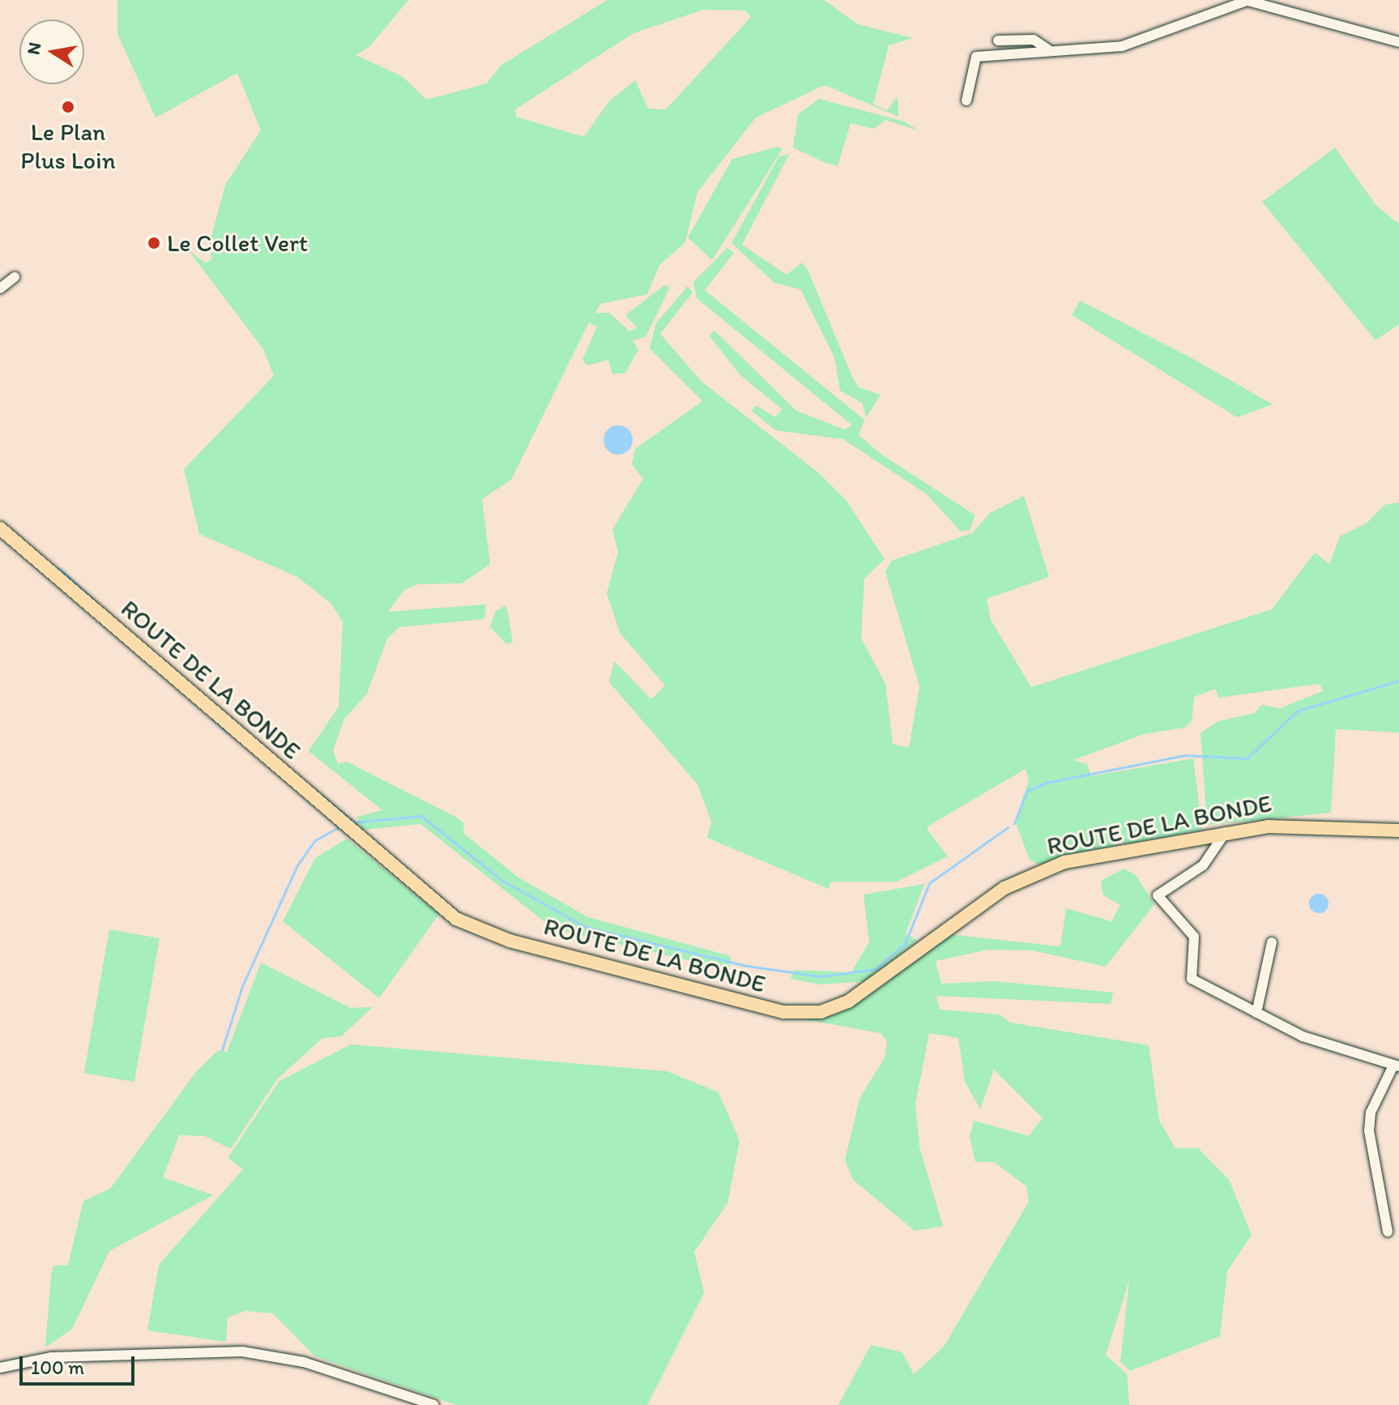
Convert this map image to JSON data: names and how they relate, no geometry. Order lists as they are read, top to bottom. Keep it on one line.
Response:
{"streets":{"main road":["ROUTE DE LA BONDE"]},"places":["Le Plan Plus Loin","Le Collet Vert"],"scale_bar":"100 m","north":"left"}
